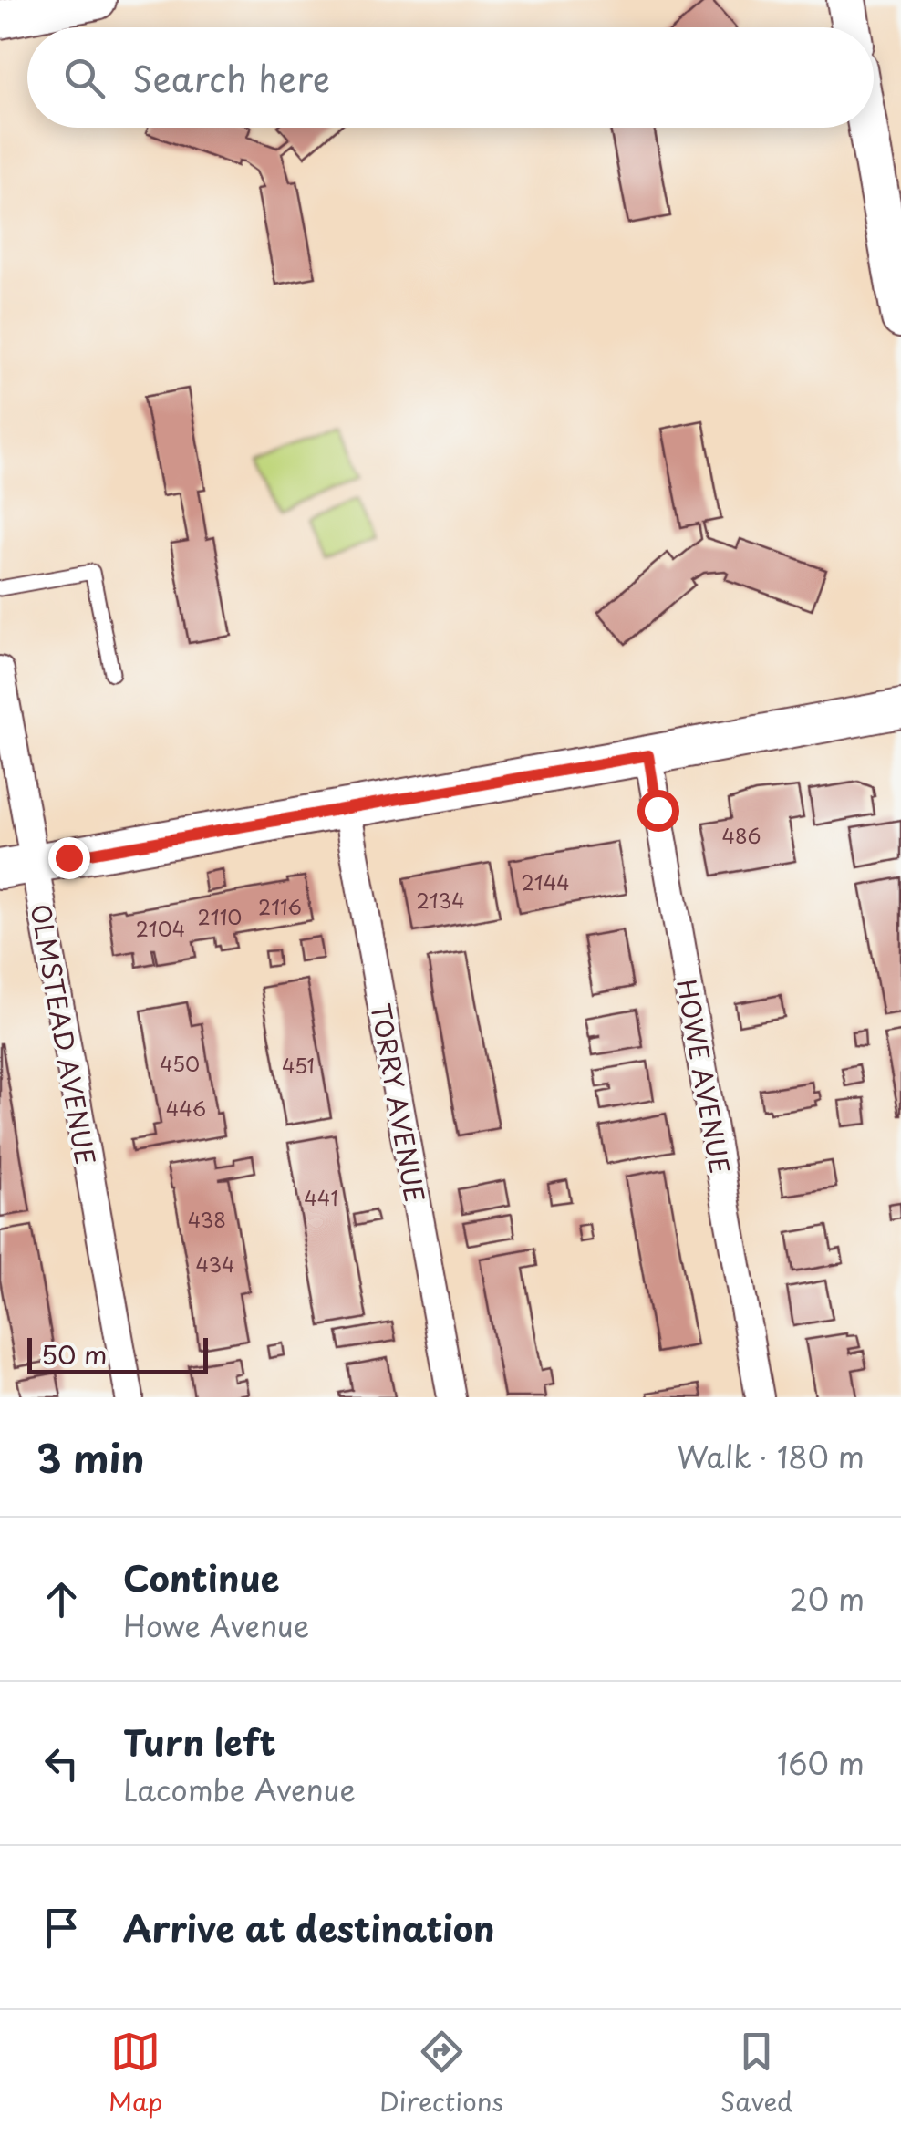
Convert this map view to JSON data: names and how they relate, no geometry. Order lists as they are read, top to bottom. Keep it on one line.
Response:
{"streets":{"street":["OLMSTEAD AVENUE","HOWE AVENUE","TORRY AVENUE"]},"house_numbers":["486","2144","2134","2116","2110","2104","450","451","446","441","438","434"],"scale_bar":"50 m","page":{"search":"Search here","scale":"50 m","heading":["3 min","Walk · 180 m"],"list":[["Continue","Howe Avenue","20 m"],["Turn left","Lacombe Avenue","160 m"],"Arrive at destination"],"nav":["Map","Directions","Saved"]}}
